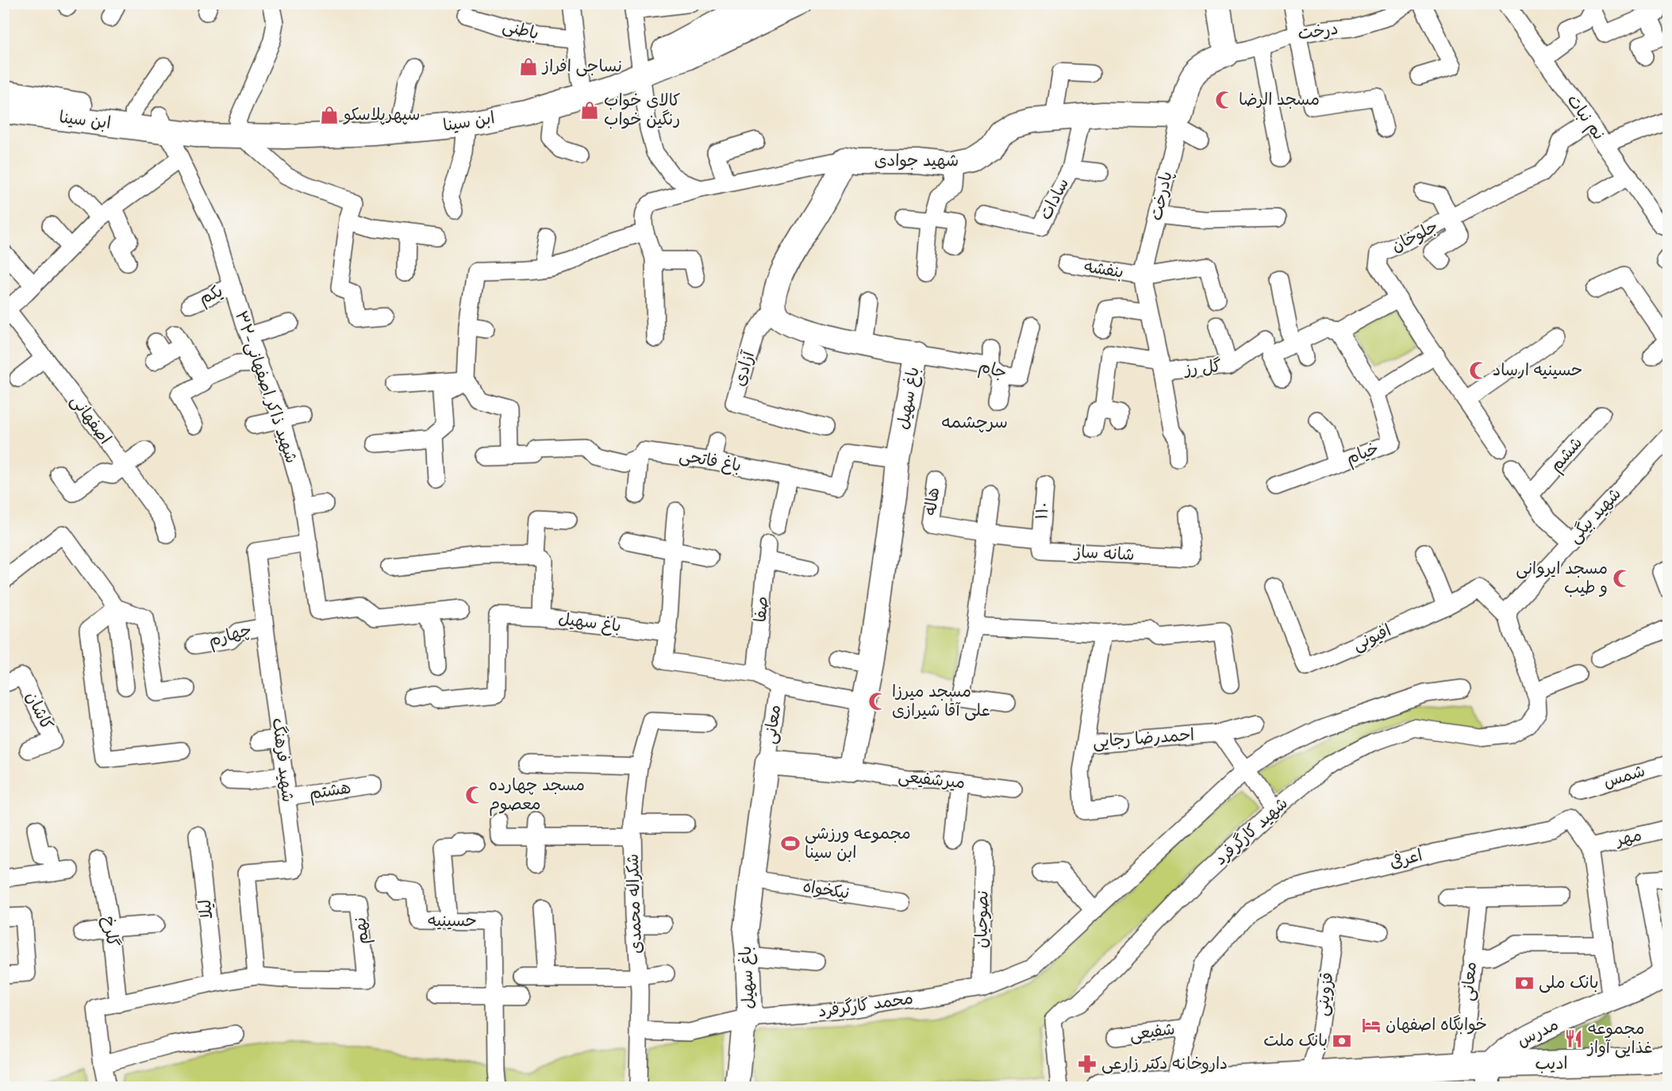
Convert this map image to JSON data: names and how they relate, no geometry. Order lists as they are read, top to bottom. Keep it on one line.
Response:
{"streets":{"main road":["ادیب"],"street":["باطنی","درخت","نم نبات","ابن سینا","شهید جوادی","پادرخت","سادات","جلوخان","بنفشه","یکم","گل رز","آزادی","جام","۳۲-شهید ذاکر اصفهانی","باغ سهیل","اصفهانی","خیام","ششم","باغ فاتحی","هاله","۱۱۰","شهید بیگی","شانه ساز","صفا","چهارم","افیونی","کاشان","معانی","احمدرضا رجایی","شهید فرهنگ","شمس","میرشفیعی","هشتم","شهید کارگرفرد","مهر","اعرفی","نیکخواه","شکراله محمدی","لیلا","نصوحیان","حسینیه","نهم","گلرخ","قزوینی","محمد کارگرفرد","شفیعی","مدرس"]},"crossings":[["نم نبات","جلوخان"],["ابن سینا","۳۲-شهید ذاکر اصفهانی"],["شهید جوادی","پادرخت"],["شهید جوادی","سادات"],["پادرخت","بنفشه"],["یکم","۳۲-شهید ذاکر اصفهانی"],["آزادی","باغ سهیل"],["جام","باغ سهیل"],["۳۲-شهید ذاکر اصفهانی","شهید فرهنگ"],["باغ سهیل","باغ فاتحی"],["باغ سهیل","معانی"],["باغ سهیل","میرشفیعی"],["باغ سهیل","نیکخواه"],["باغ سهیل","محمد کارگرفرد"],["۱۱۰","شانه ساز"],["شهید بیگی","افیونی"],["چهارم","شهید فرهنگ"],["معانی","ادیب"],["شهید فرهنگ","هشتم"],["شهید فرهنگ","نهم"],["مهر","اعرفی"],["اعرفی","شفیعی"],["اعرفی","مدرس"],["اعرفی","ادیب"],["شکراله محمدی","محمد کارگرفرد"],["نصوحیان","محمد کارگرفرد"],["قزوینی","ادیب"],["مدرس","ادیب"]],"districts":["سرچشمه"],"places":{"shop":["نساجی افراز","کالای خواب رنگین خواب","سپهرپلاسکو"],"mosque":["مسجد الرضا","حسینیه ارساد","مسجد ایروانی و طیب","مسجد میرزا علی آقا شیرازی","مسجد چهارده معصوم"],"sports":["مجموعه ورزشی ابن سینا"],"bank":["بانک ملی","بانک ملت"],"hotel":["خوابگاه اصفهان"],"restaurant":["مجموعه غذایی آواز"],"pharmacy":["داروخانه دکتر زارعی"]}}
